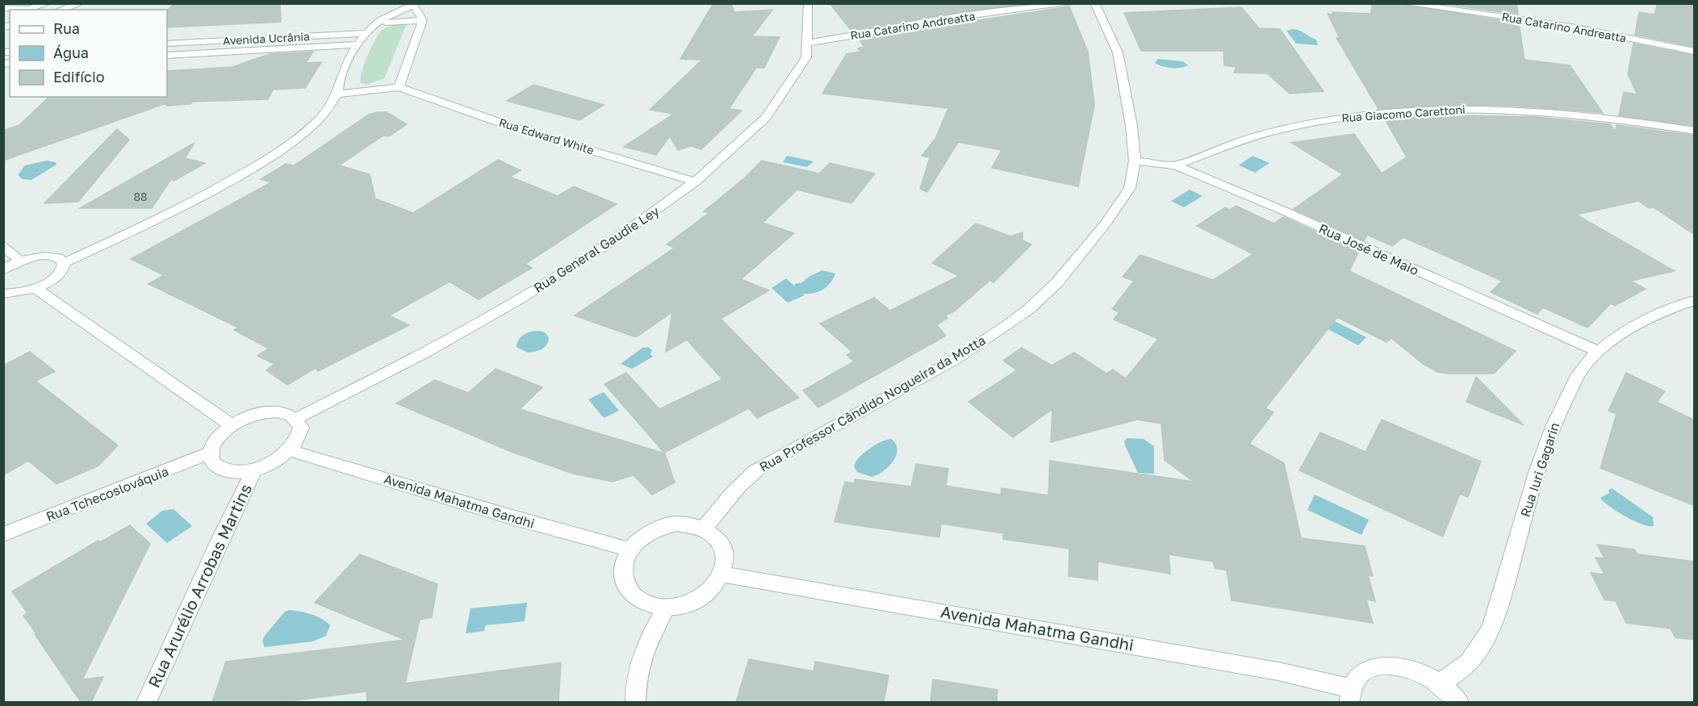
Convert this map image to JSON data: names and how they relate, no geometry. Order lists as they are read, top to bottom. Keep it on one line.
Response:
{"streets":{"street":["Rua Catarino Andreatta","Avenida Ucrânia","Rua Giacomo Carettoni","Rua Edward White","Rua General Gaudie Ley","Rua José de Maio","Rua Professor Cândido Nogueira da Motta","Rua Iuri Gagarin","Rua Tchecoslováquia","Avenida Mahatma Gandhi","Rua Arurélio Arrobas Martins"]},"crossings":[["Rua Catarino Andreatta","Rua General Gaudie Ley"],["Rua Giacomo Carettoni","Rua José de Maio"],["Rua Edward White","Rua General Gaudie Ley"],["Rua José de Maio","Rua Professor Cândido Nogueira da Motta"],["Rua José de Maio","Rua Iuri Gagarin"],["Rua Professor Cândido Nogueira da Motta","Avenida Mahatma Gandhi"]],"house_numbers":["88"],"legend":["Rua","Água","Edifício"]}
